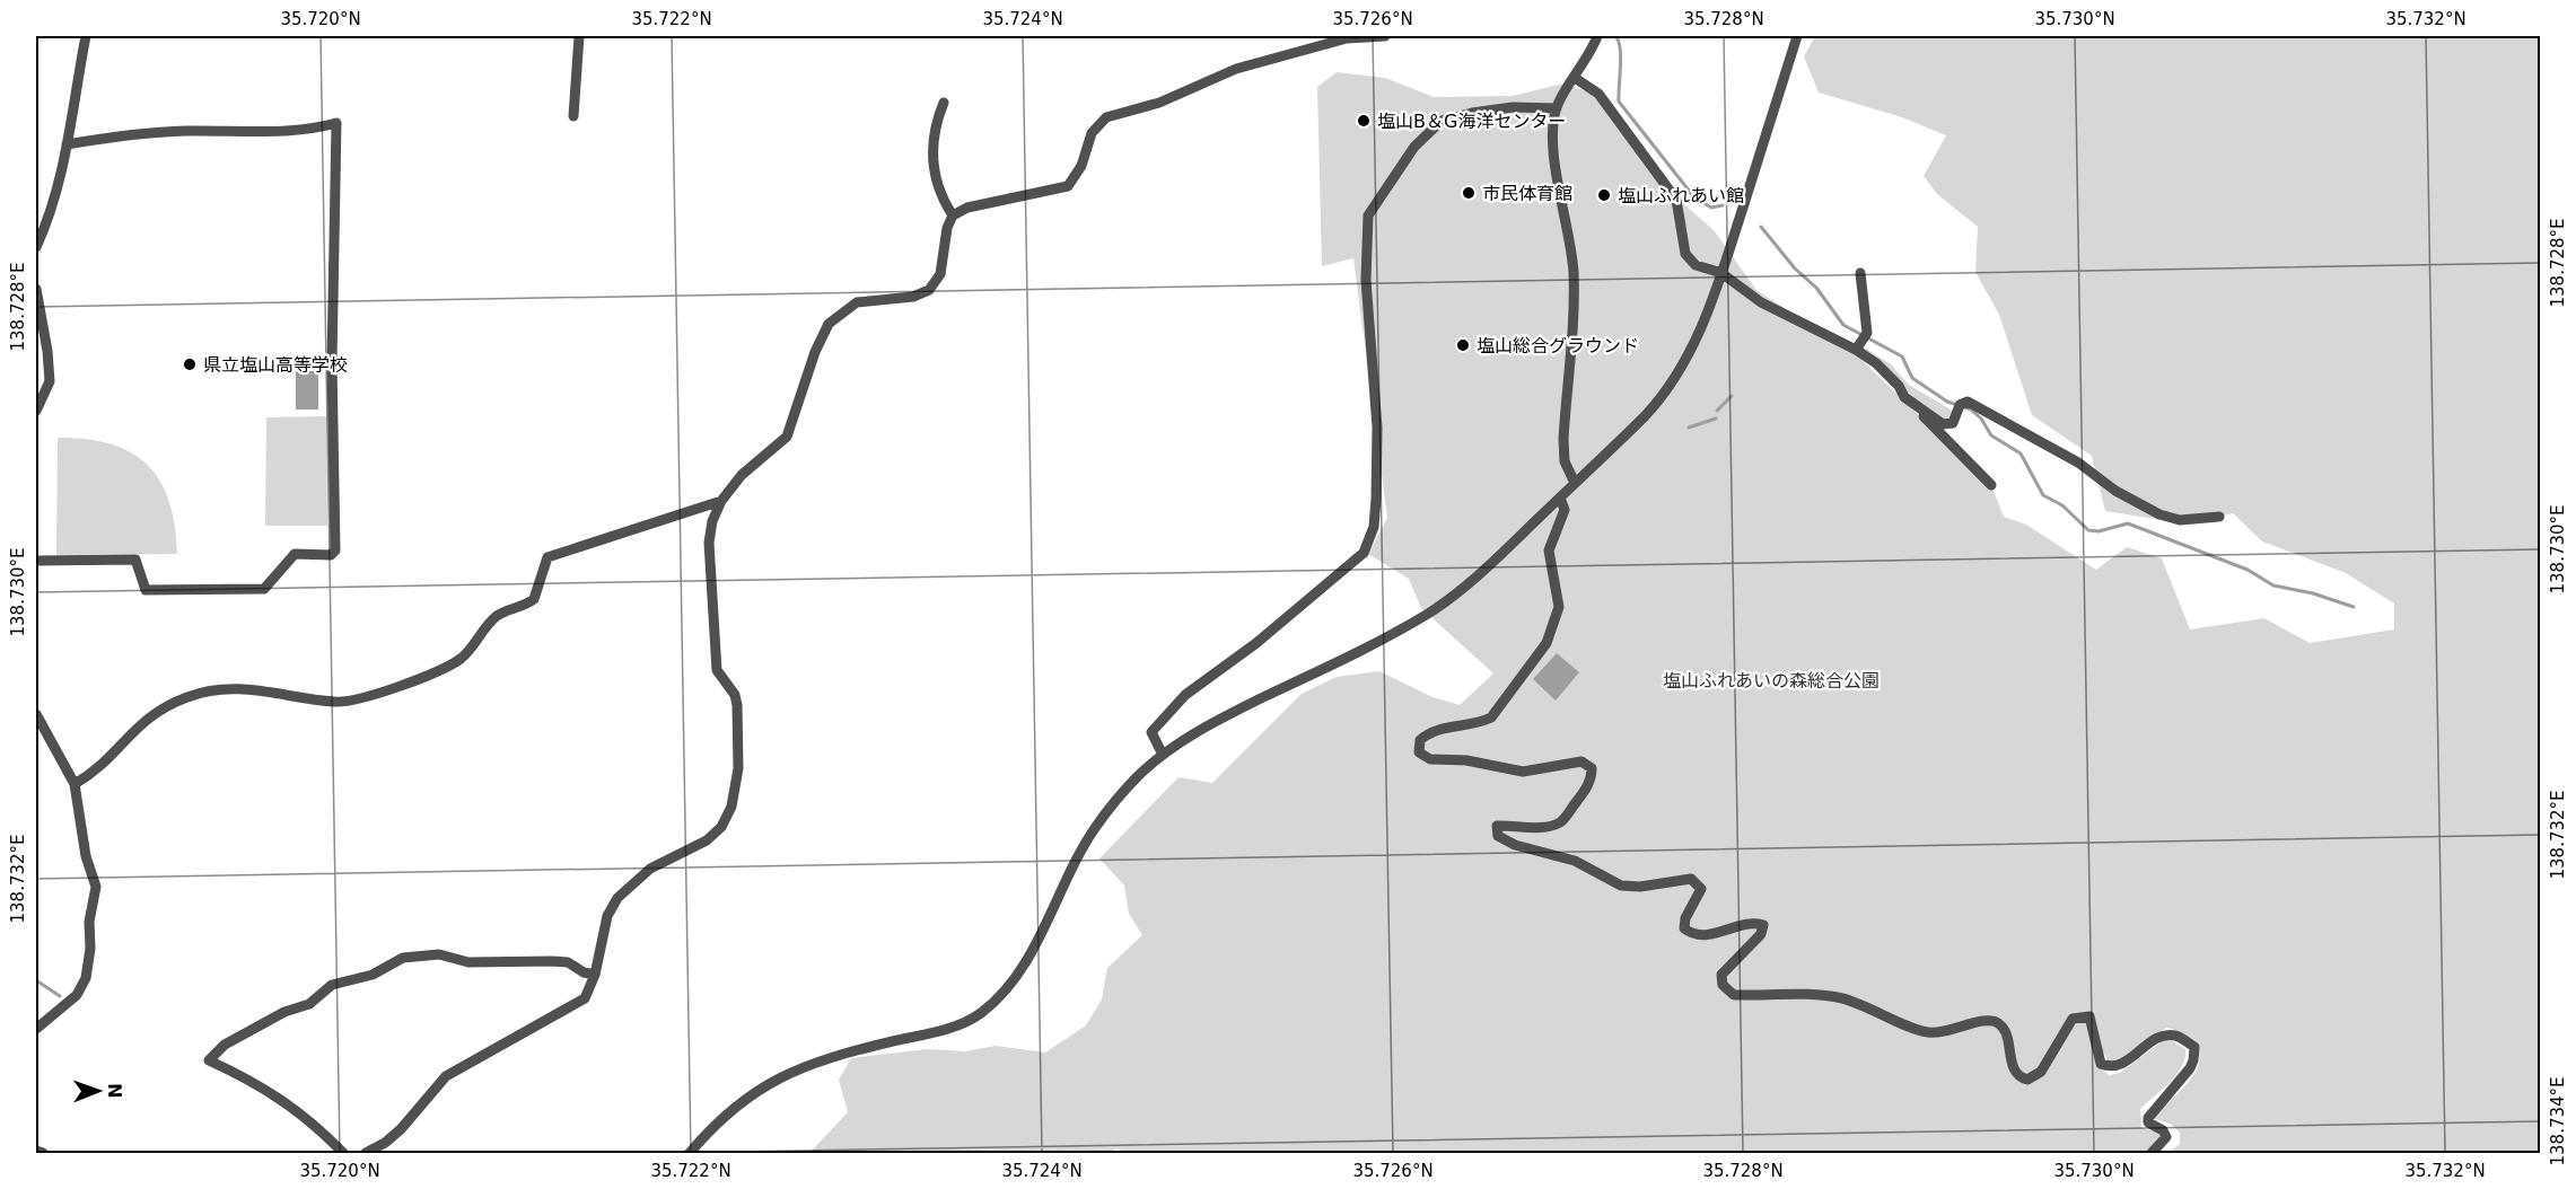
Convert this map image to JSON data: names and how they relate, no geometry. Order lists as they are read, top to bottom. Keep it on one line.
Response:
{"parks":["塩山ふれあいの森総合公園"],"places":["塩山B＆G海洋センター","市民体育館","塩山ふれあい館","塩山総合グラウンド","県立塩山高等学校"],"north":"right","coordinates":["35.720°N","35.722°N","35.724°N","35.726°N","35.728°N","35.730°N","35.732°N","138.728°E","138.730°E","138.732°E","138.734°E"]}
